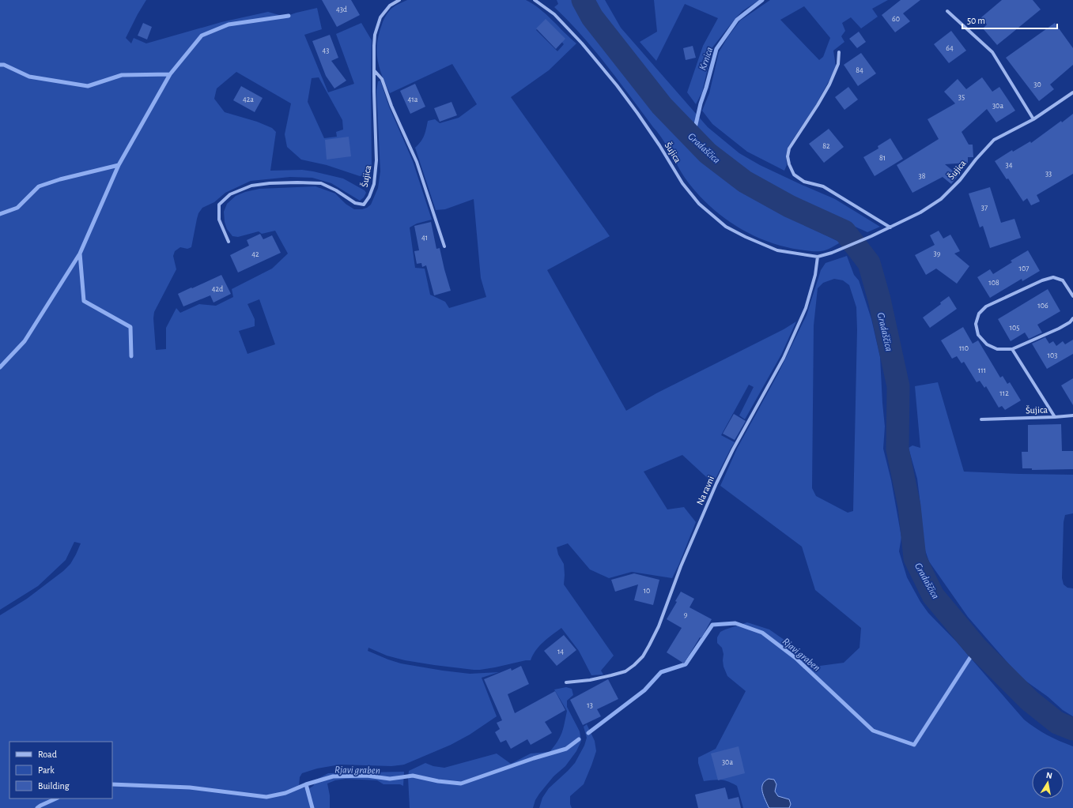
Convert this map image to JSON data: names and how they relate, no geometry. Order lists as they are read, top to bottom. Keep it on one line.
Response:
{"streets":{"street":["Šujica","Na ravni"]},"crossings":[["Šujica","Na ravni"]],"water":["Krnica","Gradaščica","Rjavi graben"],"house_numbers":["43d","60","64","43","84","30","35","42a","41a","30a","82","81","34","33","38","37","41","39","42","107","108","42d","106","105","110","103","111","112","10","9","14","13","30a"],"legend":["Road","Park","Building"],"scale_bar":"50 m","north":"top"}
